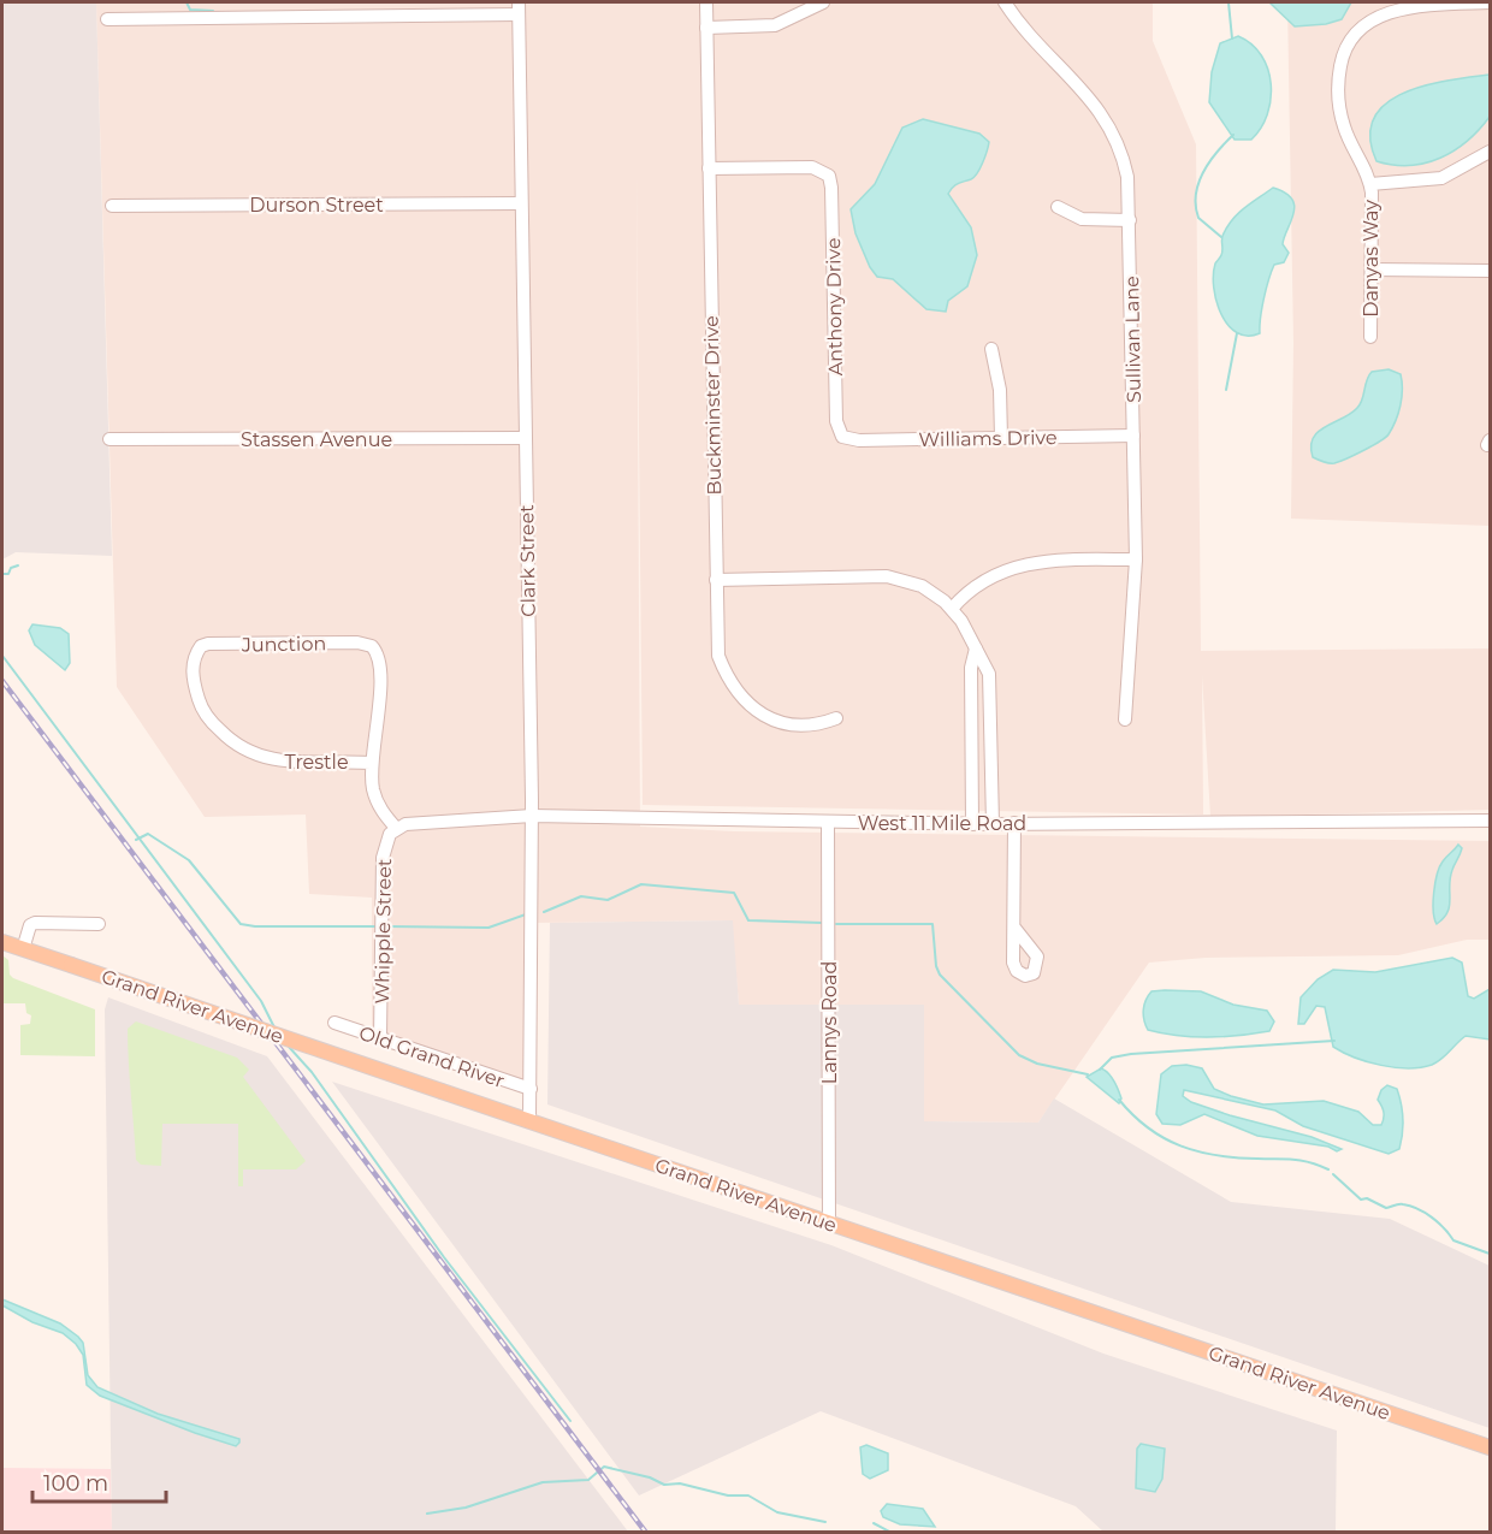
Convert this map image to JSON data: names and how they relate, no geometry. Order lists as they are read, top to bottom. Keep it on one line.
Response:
{"streets":{"main road":["Grand River Avenue"],"street":["Durson Street","Danyas Way","Anthony Drive","Sullivan Lane","Buckminster Drive","Williams Drive","Stassen Avenue","Clark Street","Junction","Trestle","West 11 Mile Road","Whipple Street","Lannys Road","Old Grand River"]},"crossings":[["Durson Street","Clark Street"],["Anthony Drive","Buckminster Drive"],["Anthony Drive","Williams Drive"],["Sullivan Lane","Williams Drive"],["Stassen Avenue","Clark Street"],["Clark Street","West 11 Mile Road"],["Clark Street","Grand River Avenue"],["Clark Street","Old Grand River"],["Junction","Trestle"],["West 11 Mile Road","Whipple Street"],["West 11 Mile Road","Lannys Road"],["Whipple Street","Old Grand River"],["Grand River Avenue","Lannys Road"]],"scale_bar":"100 m"}
